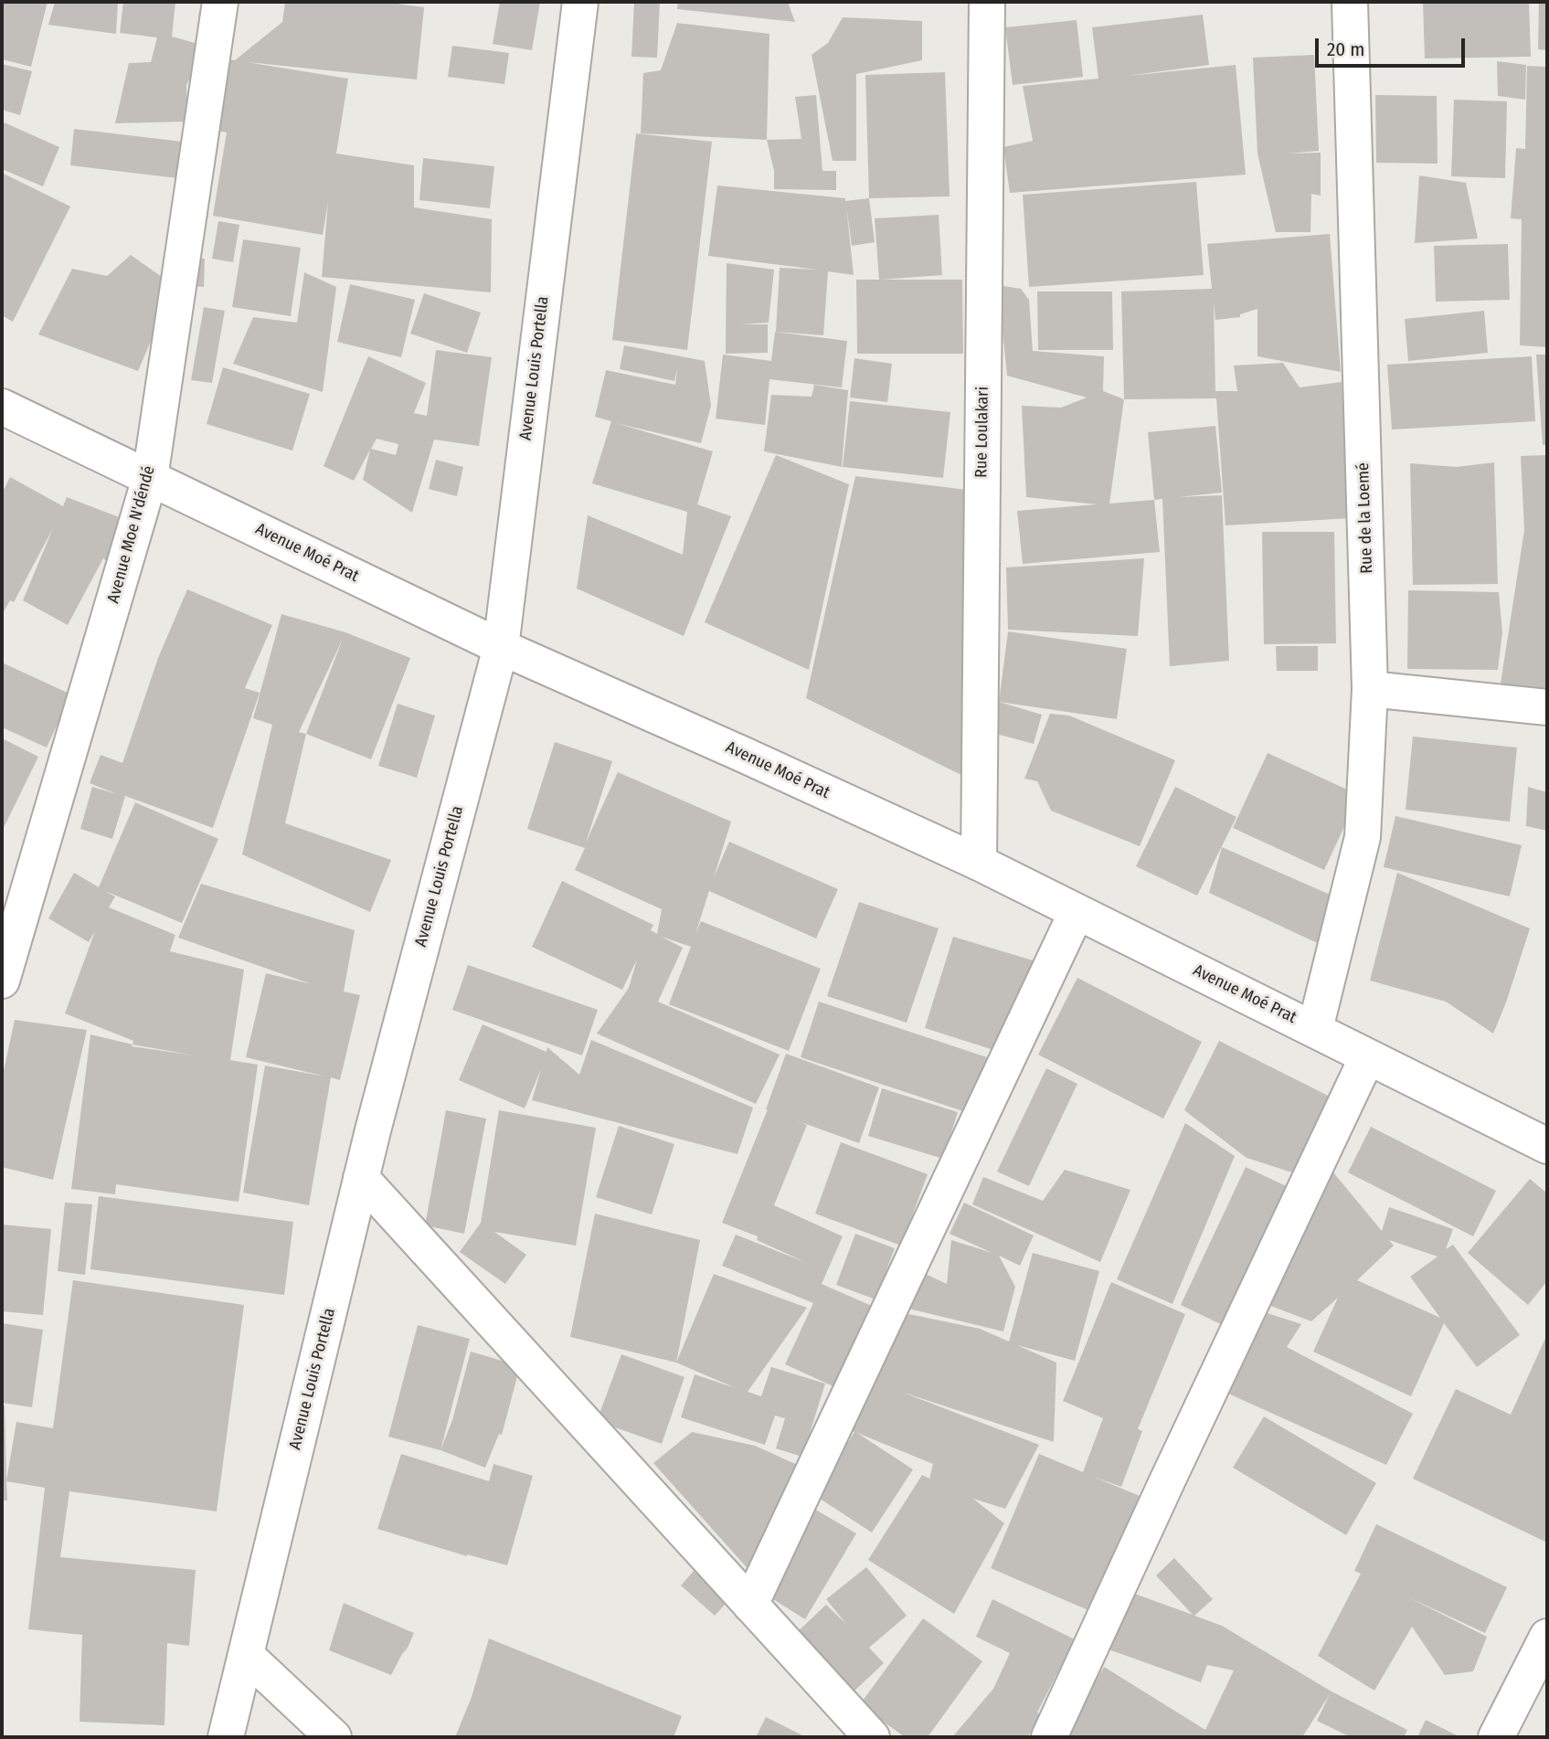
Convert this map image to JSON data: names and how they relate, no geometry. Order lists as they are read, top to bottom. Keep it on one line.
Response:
{"streets":{"street":["Avenue Louis Portella","Rue Loulakari","Rue de la Loemé","Avenue Moe N'déndé","Avenue Moé Prat"]},"crossings":[["Avenue Louis Portella","Avenue Moé Prat"],["Rue Loulakari","Avenue Moé Prat"],["Rue de la Loemé","Avenue Moé Prat"],["Avenue Moe N'déndé","Avenue Moé Prat"]],"scale_bar":"20 m"}
